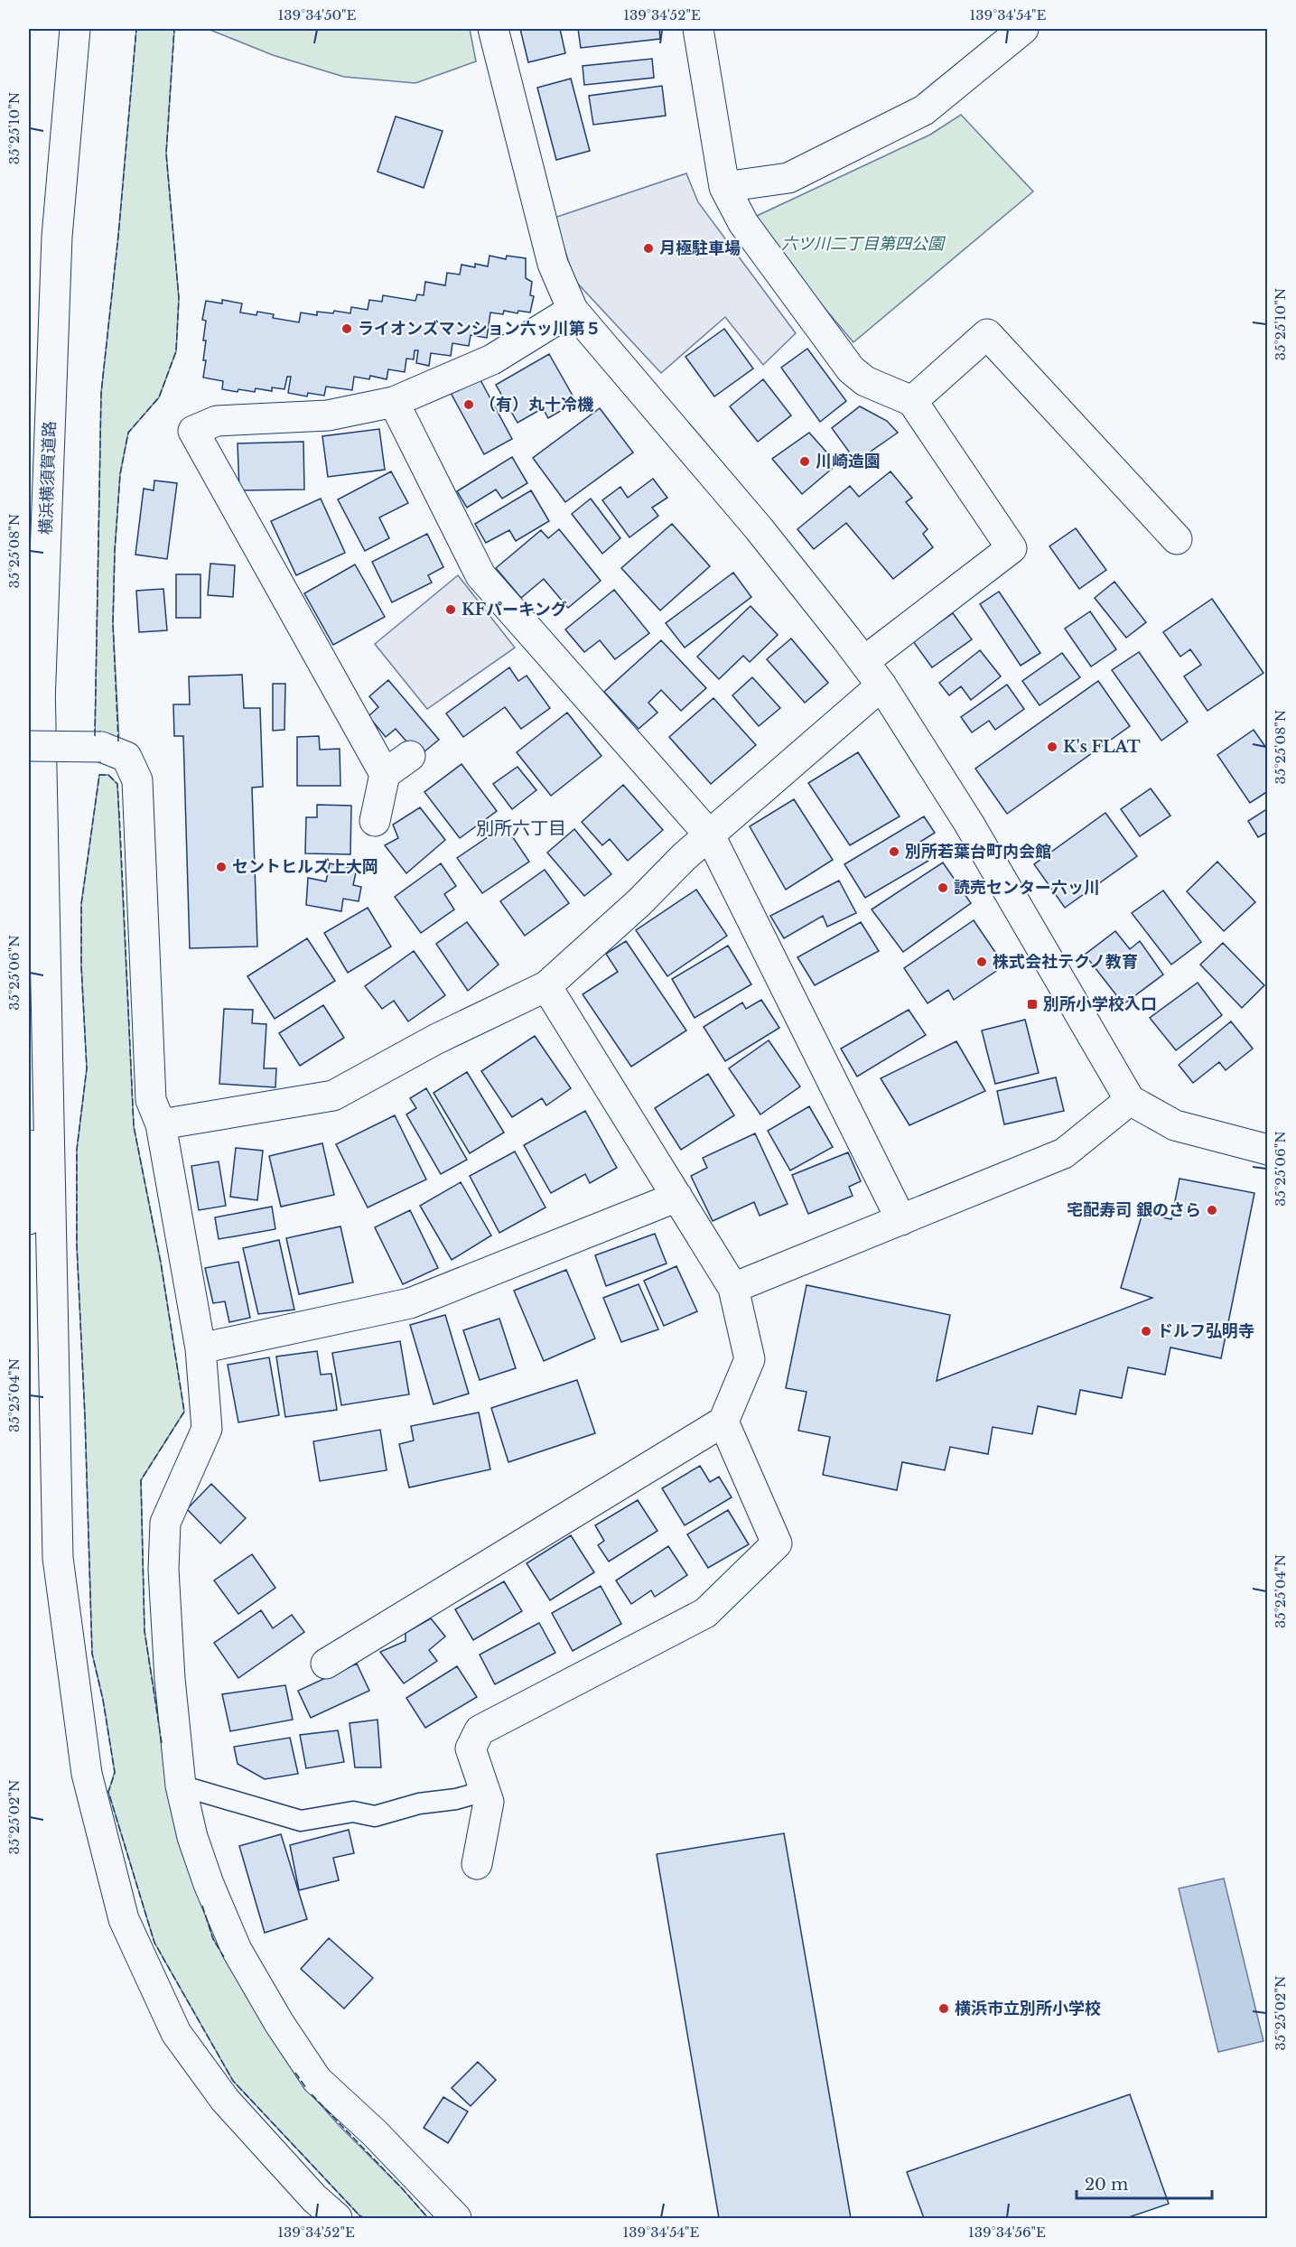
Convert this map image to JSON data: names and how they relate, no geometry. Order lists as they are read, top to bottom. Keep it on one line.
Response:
{"streets":{"main road":["横浜横須賀道路"]},"districts":["別所六丁目"],"parks":["六ツ川二丁目第四公園"],"places":{"other":["月極駐車場","ライオンズマンション六ッ川第５","（有）丸十冷機","川崎造園","KFパーキング","K's FLAT","別所若葉台町内会館","セントヒルズ上大岡","読売センター六ッ川","株式会社テクノ教育","宅配寿司 銀のさら","ドルフ弘明寺","横浜市立別所小学校"],"transit":["別所小学校入口"]},"scale_bar":"20 m","coordinates":["139°34'50\"E","139°34'52\"E","139°34'54\"E","35°25'10\"N","35°25'08\"N","35°25'06\"N","35°25'04\"N","35°25'02\"N","139°34'56\"E"]}
